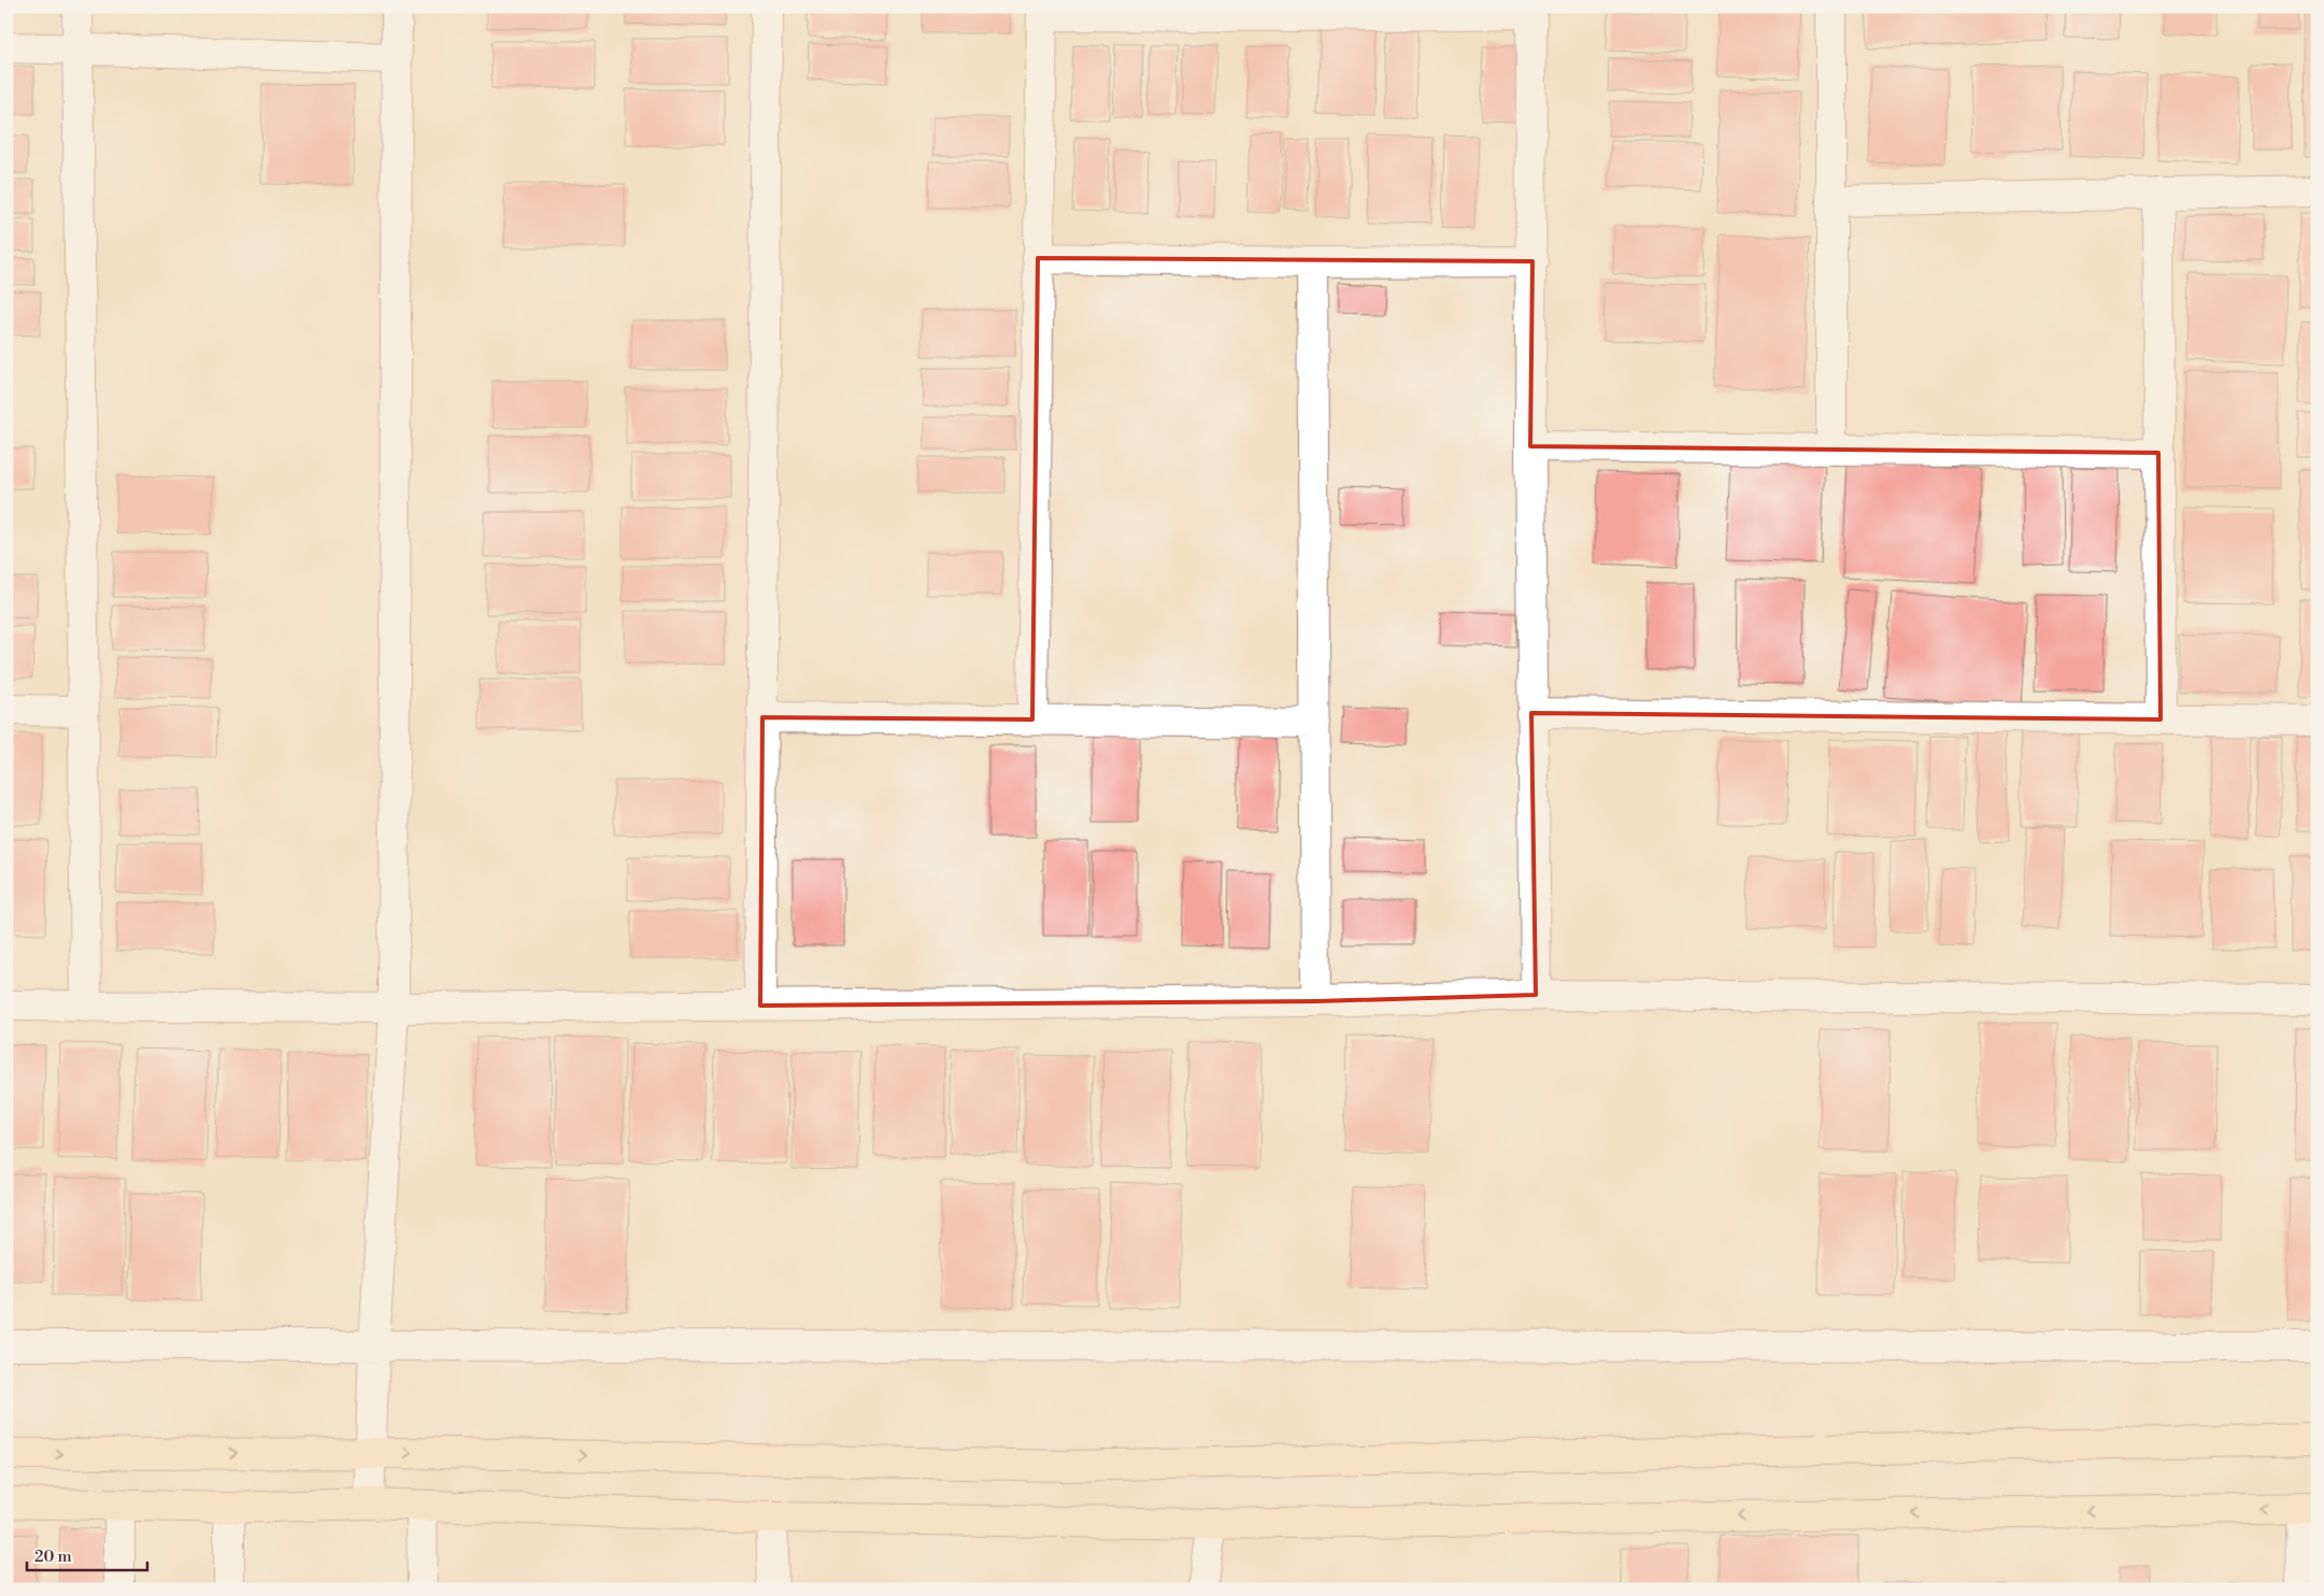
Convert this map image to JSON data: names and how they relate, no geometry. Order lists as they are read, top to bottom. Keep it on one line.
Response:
{"scale_bar":"20 m"}
